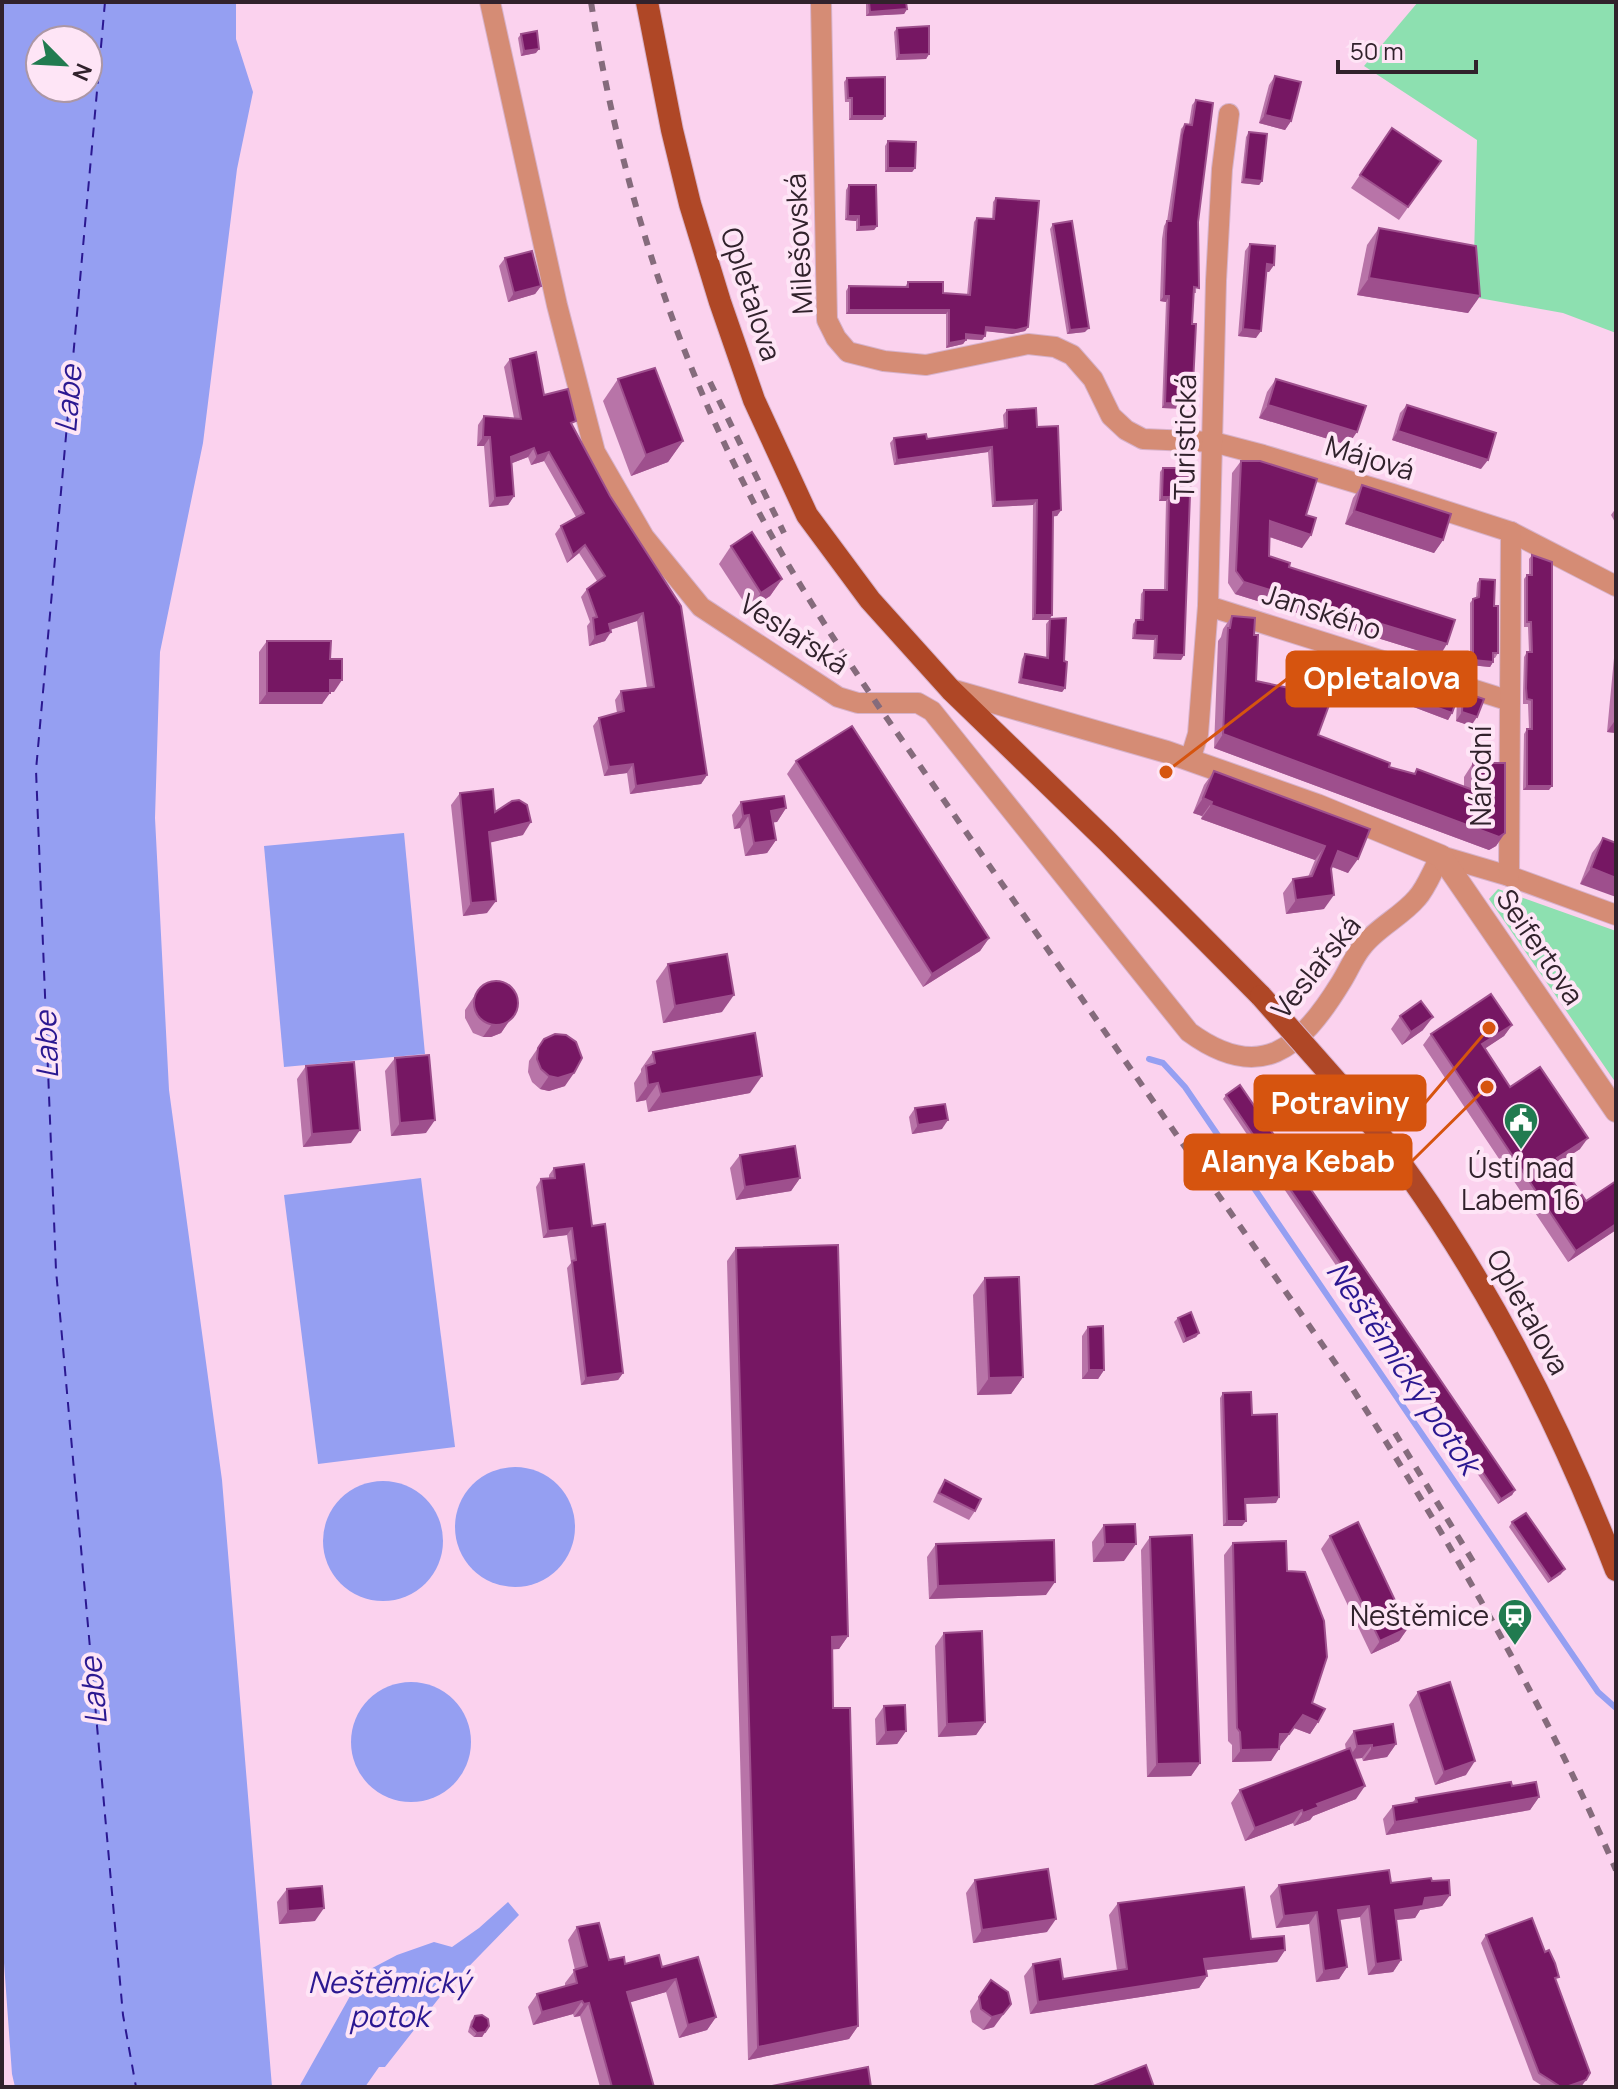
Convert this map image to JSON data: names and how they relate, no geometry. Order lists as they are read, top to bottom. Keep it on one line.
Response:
{"streets":{"main road":["Opletalova"],"street":["Milešovská","Turistická","Májová","Janského","Veslařská","Národní","Seifertova"]},"crossings":[["Milešovská","Turistická"],["Milešovská","Májová"],["Turistická","Májová"],["Turistická","Janského"],["Májová","Národní"],["Janského","Národní"],["Veslařská","Seifertova"]],"water":["Labe","Neštěmický potok"],"places":{"other":["Opletalova","Potraviny","Alanya Kebab"],"public building":["Ústí nad Labem 16"],"station":["Neštěmice"]},"scale_bar":"50 m","north":"bottom right"}
